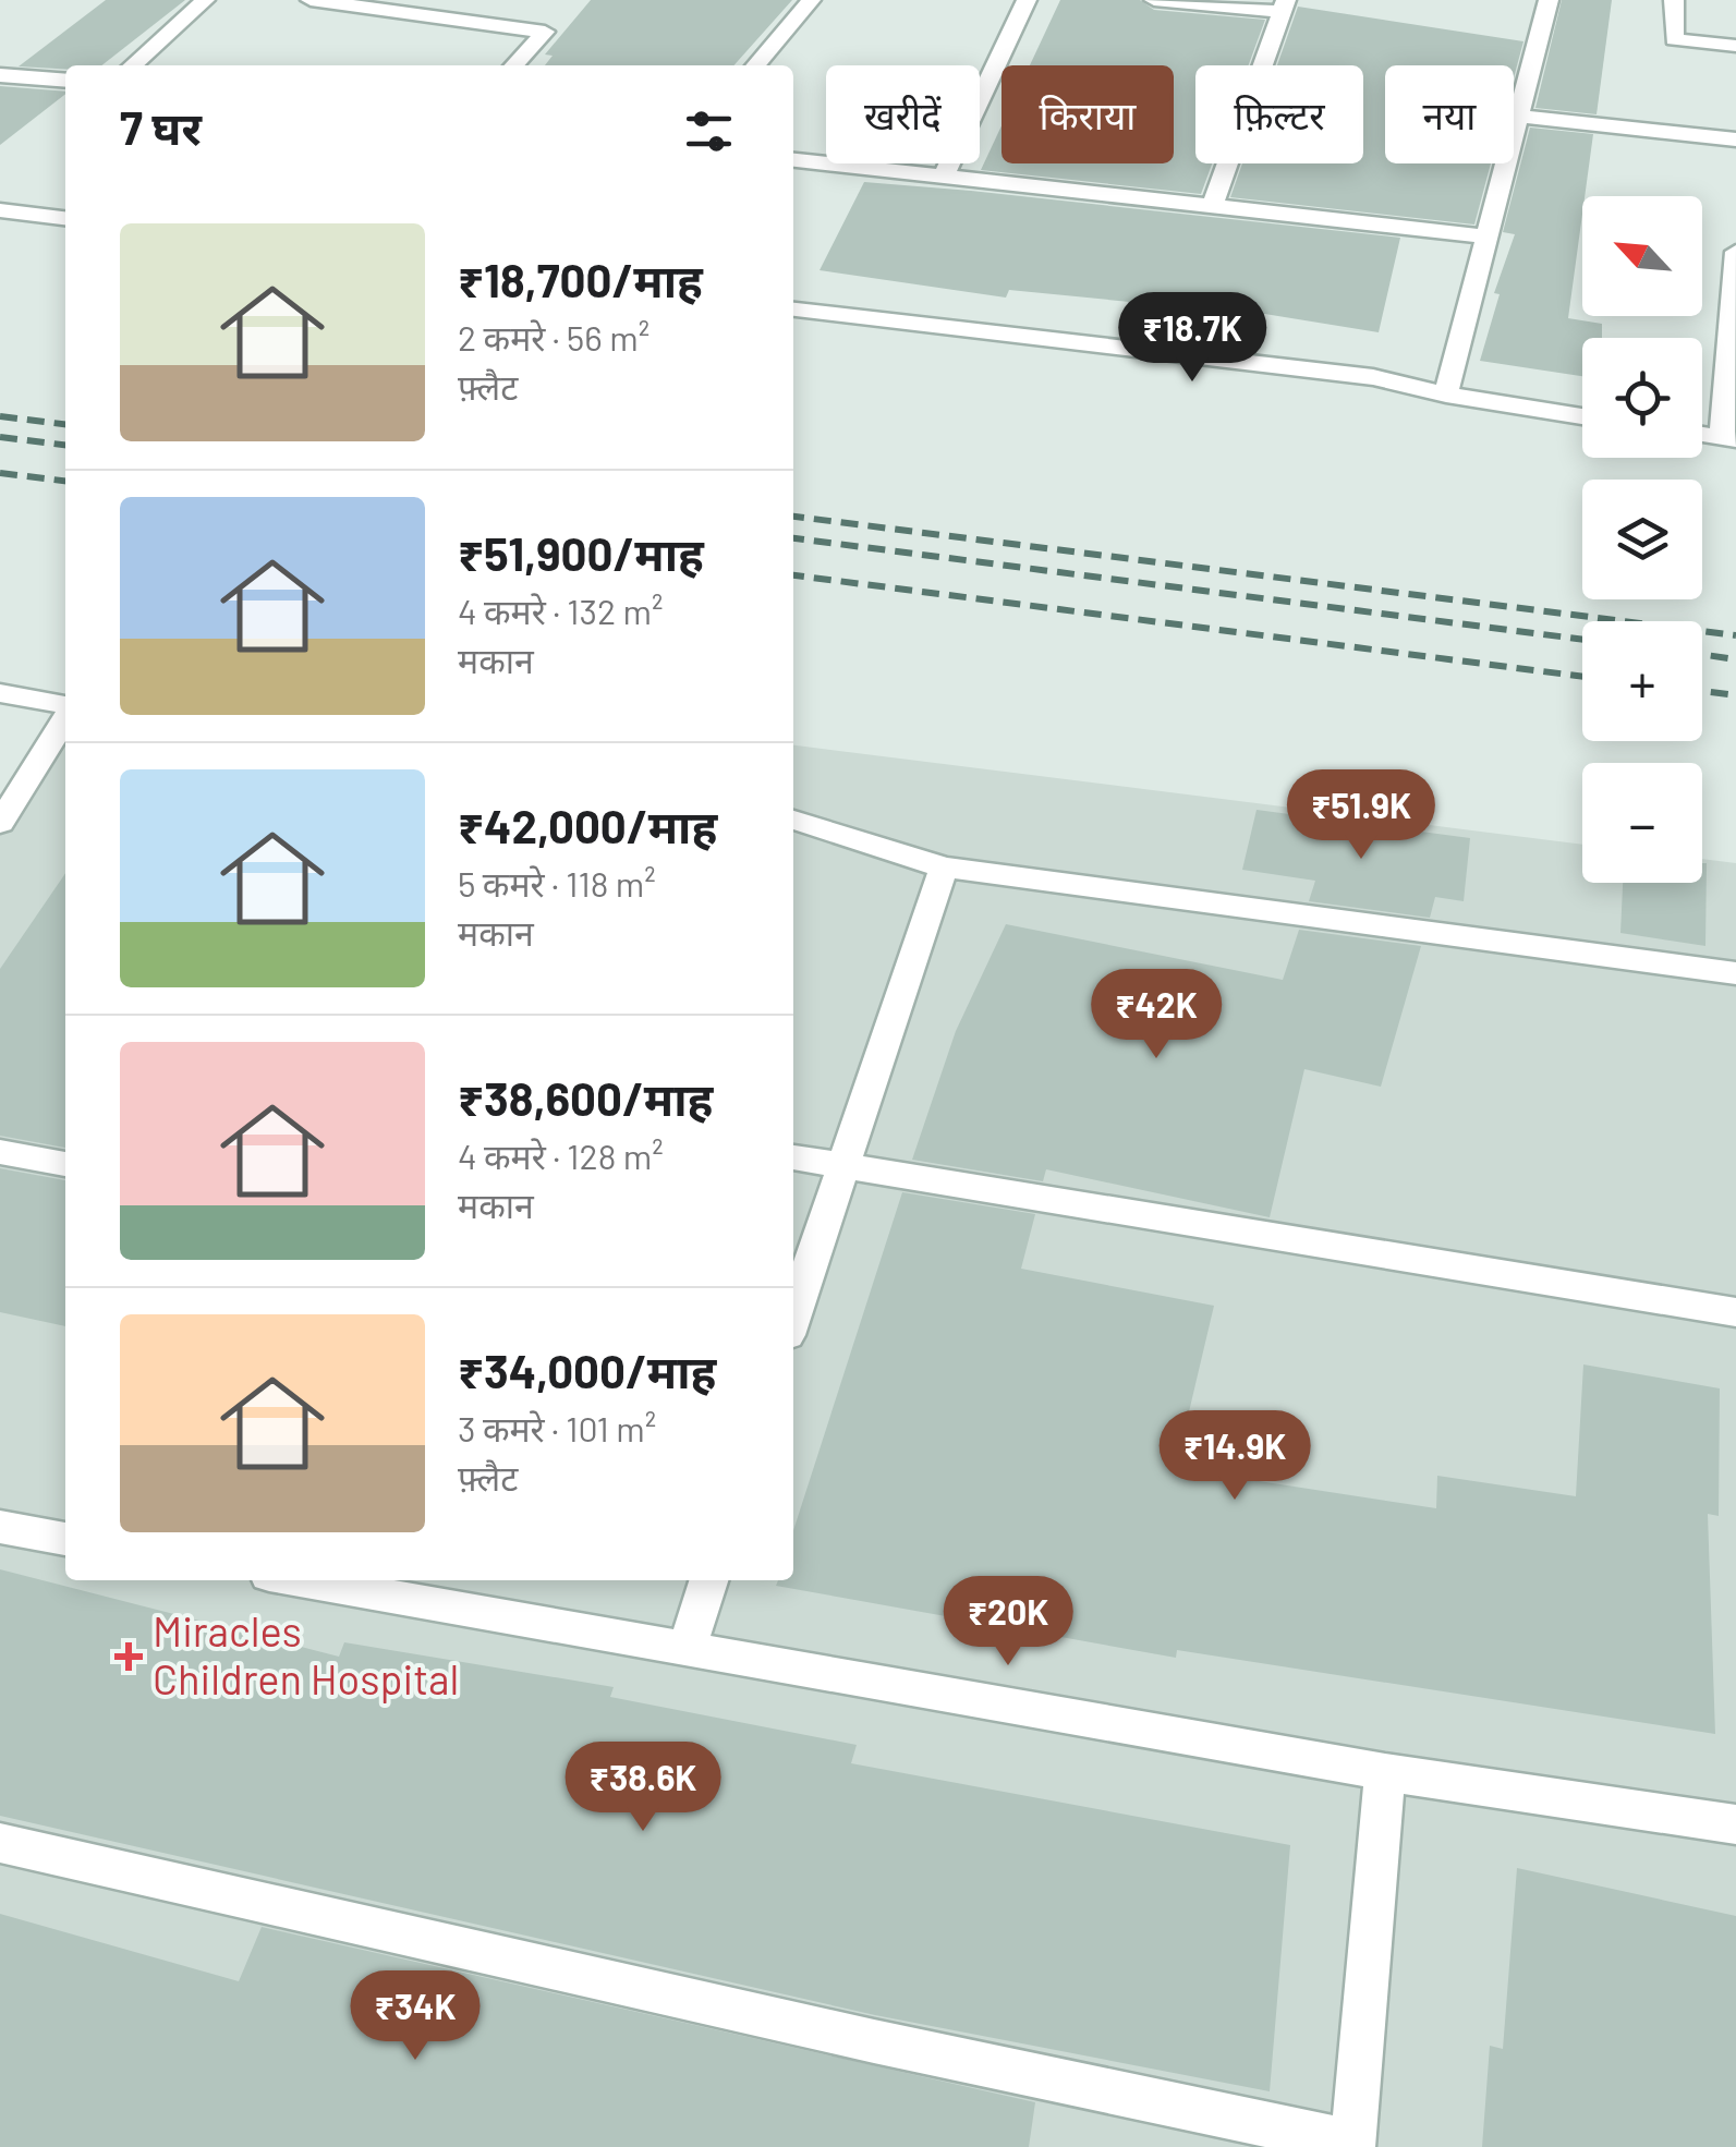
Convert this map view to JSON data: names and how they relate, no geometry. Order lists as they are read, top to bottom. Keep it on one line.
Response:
{"places":{"health":["Miracles Children Hospital"]},"north":"top left","page":{"chip":["खरीदें","किराया","फ़िल्टर","नया"],"heading":"7 घर","map_buttons":["+","−"],"list":[{"name":"₹18,700/माह","note":"2 कमरे · 56 m² · फ़्लैट"},{"name":"₹51,900/माह","note":"4 कमरे · 132 m² · मकान"},{"name":"₹42,000/माह","note":"5 कमरे · 118 m² · मकान"},{"name":"₹38,600/माह","note":"4 कमरे · 128 m² · मकान"},{"name":"₹34,000/माह","note":"3 कमरे · 101 m² · फ़्लैट"}],"price":["₹18.7K","₹51.9K","₹42K","₹14.9K","₹20K","₹38.6K","₹34K"]}}
